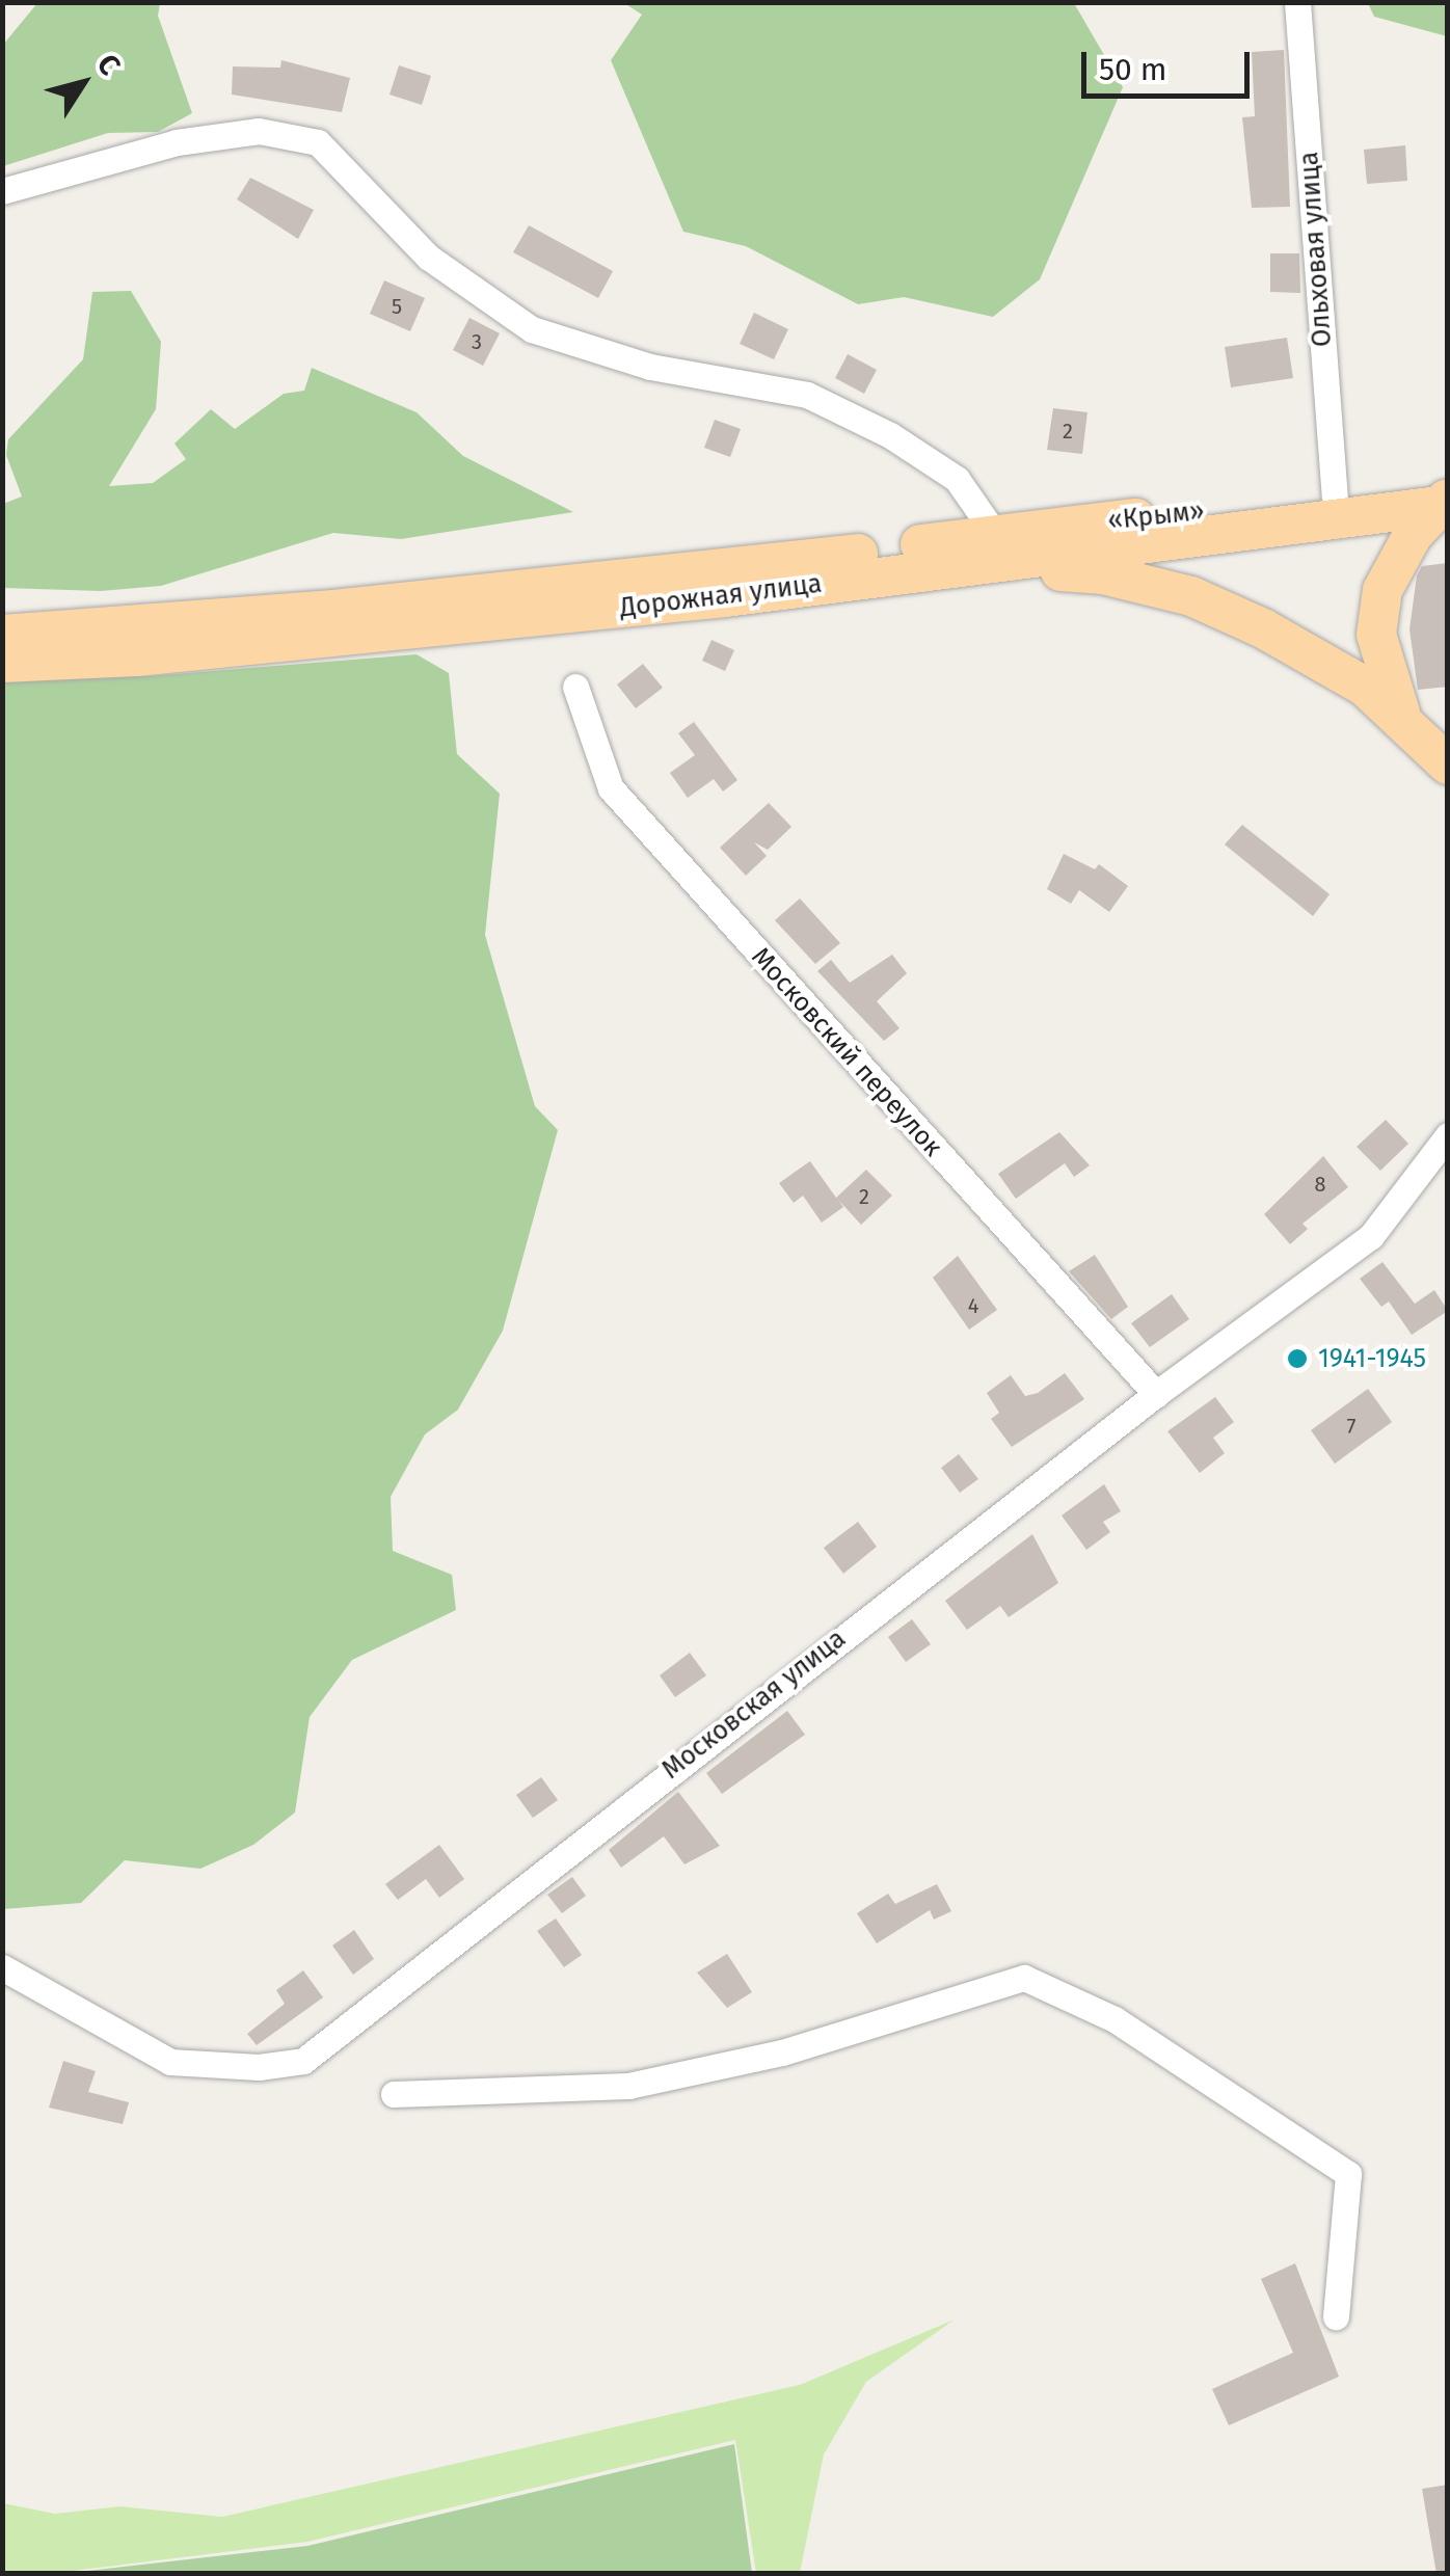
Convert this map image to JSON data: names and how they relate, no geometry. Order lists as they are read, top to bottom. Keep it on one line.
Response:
{"streets":{"main road":["«Крым»","Дорожная улица"],"street":["Ольховая улица","Московский переулок","Московская улица"]},"crossings":[["Ольховая улица","«Крым»"],["«Крым»","Дорожная улица"],["Московский переулок","Московская улица"]],"places":["1941-1945"],"house_numbers":["5","3","2","8","2","4","7"],"scale_bar":"50 m","north":"top right"}
